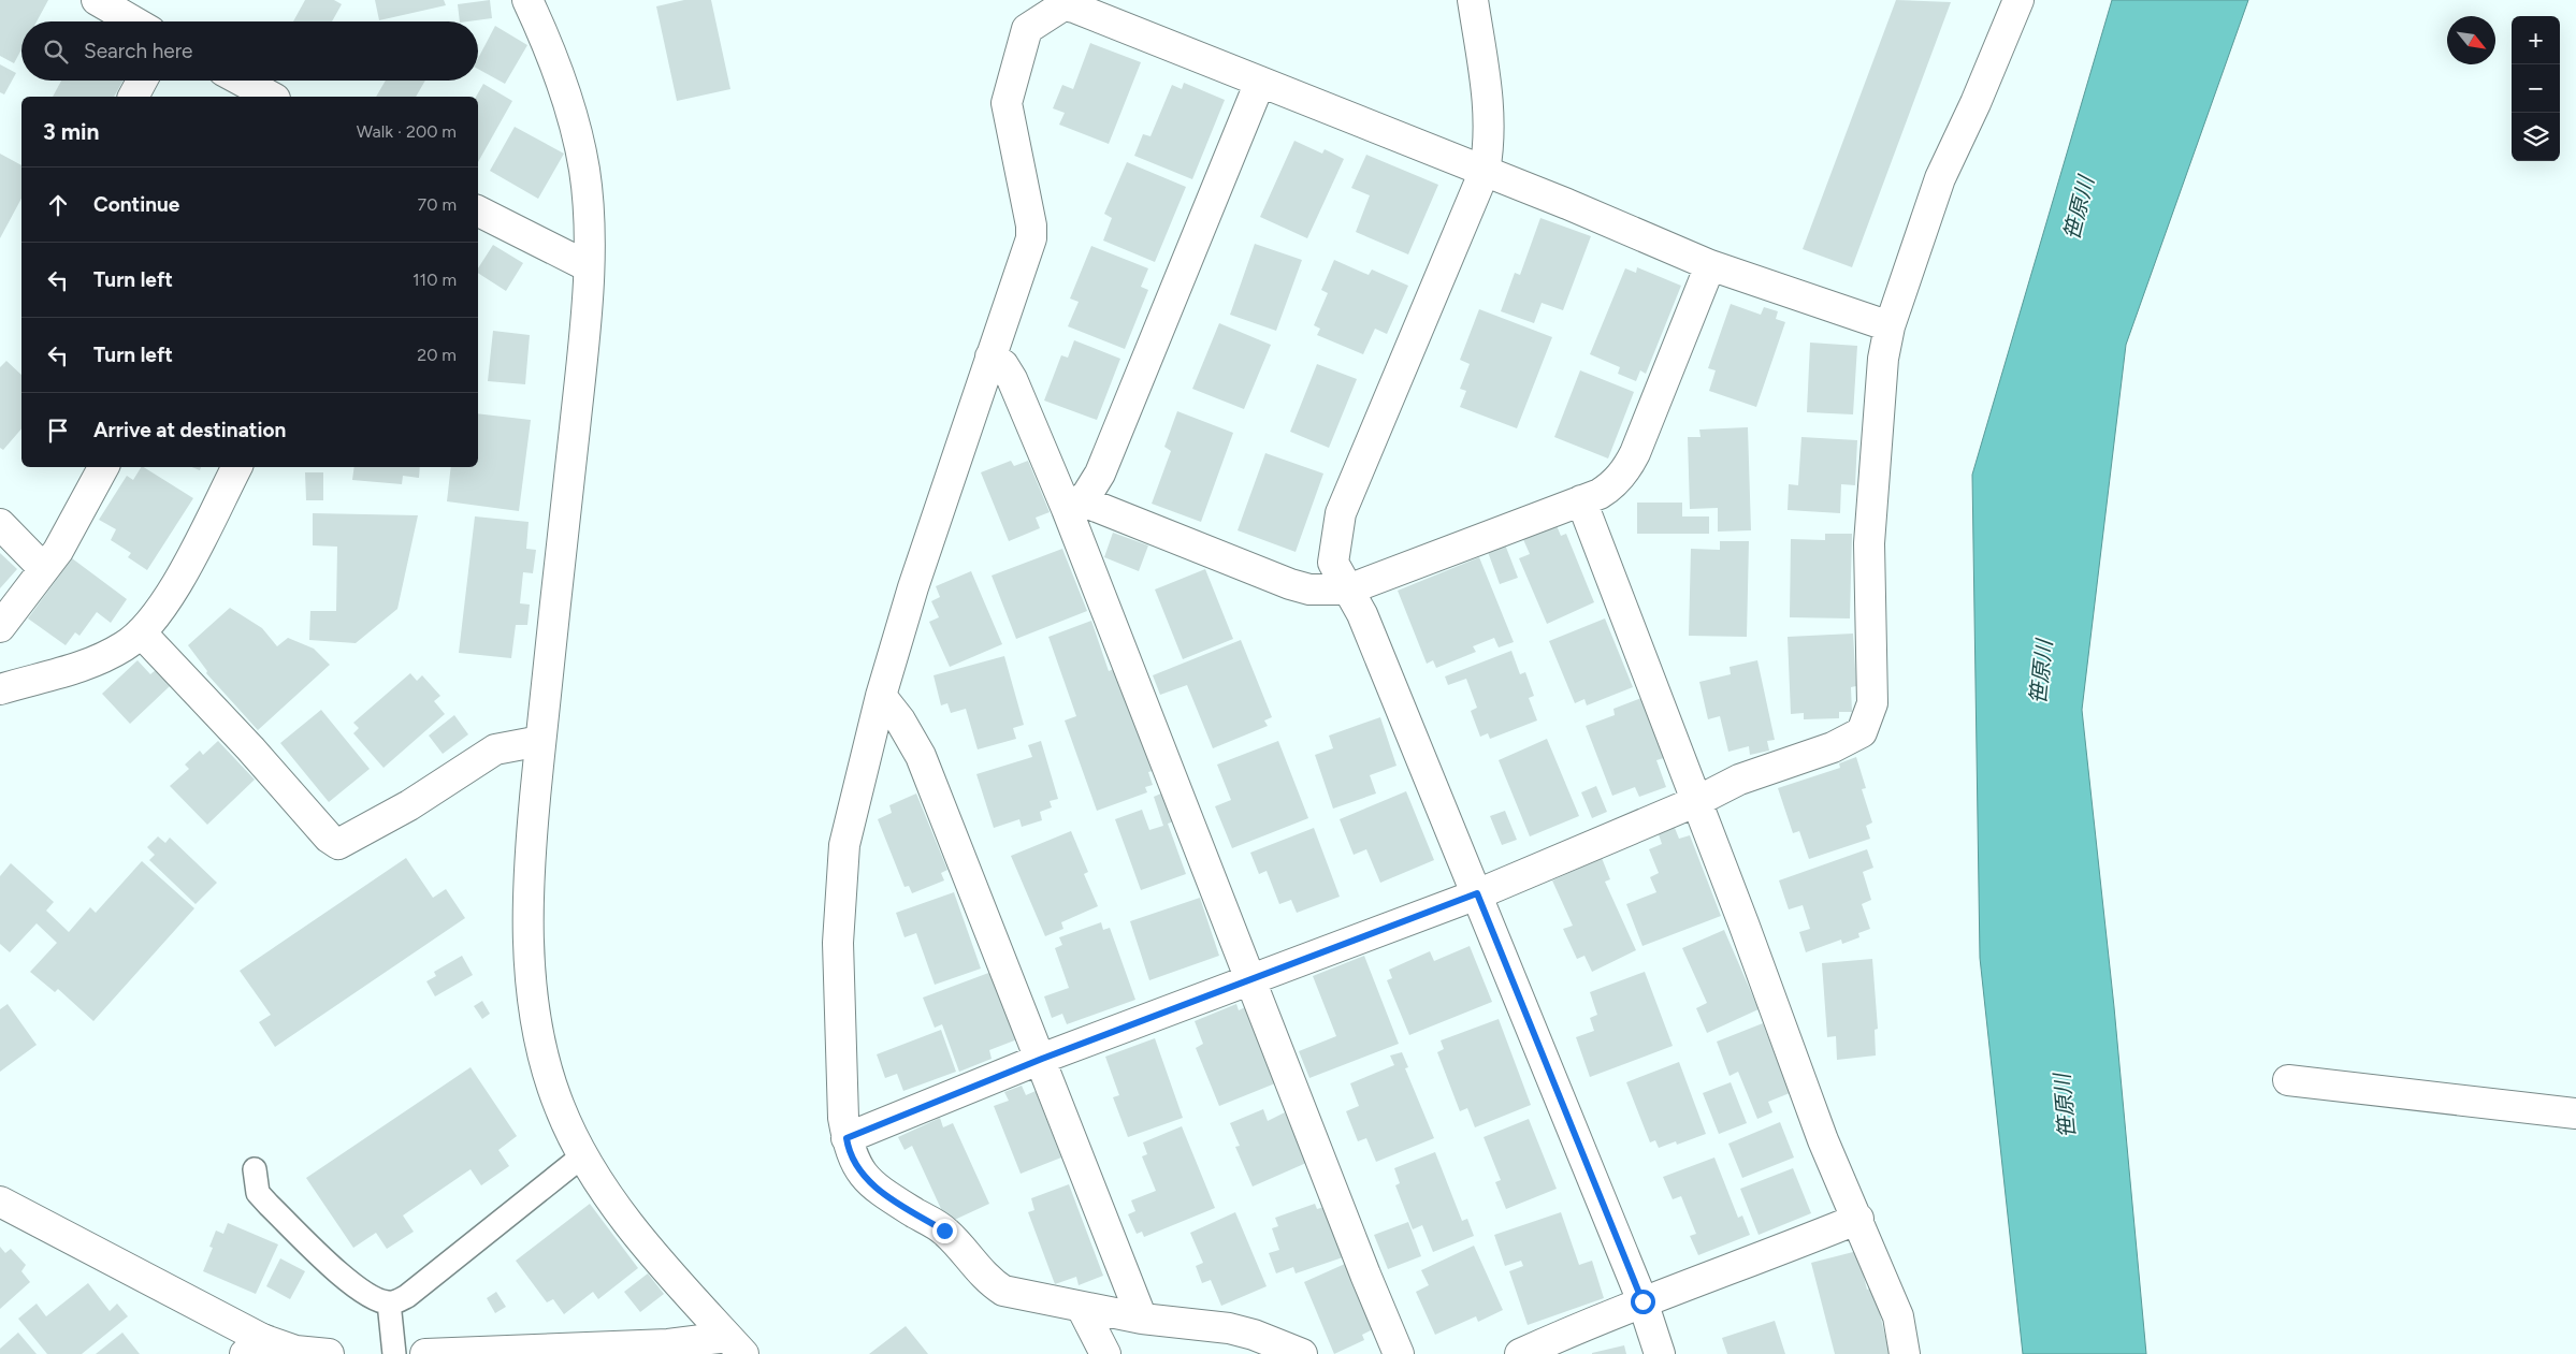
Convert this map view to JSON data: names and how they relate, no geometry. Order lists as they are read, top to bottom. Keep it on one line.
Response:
{"water":["笹原川"],"north":"bottom right","page":{"map_buttons":["+","−"],"search":"Search here","heading":["3 min","Walk · 200 m"],"list":[["Continue","70 m"],["Turn left","110 m"],["Turn left","20 m"],"Arrive at destination"]}}
